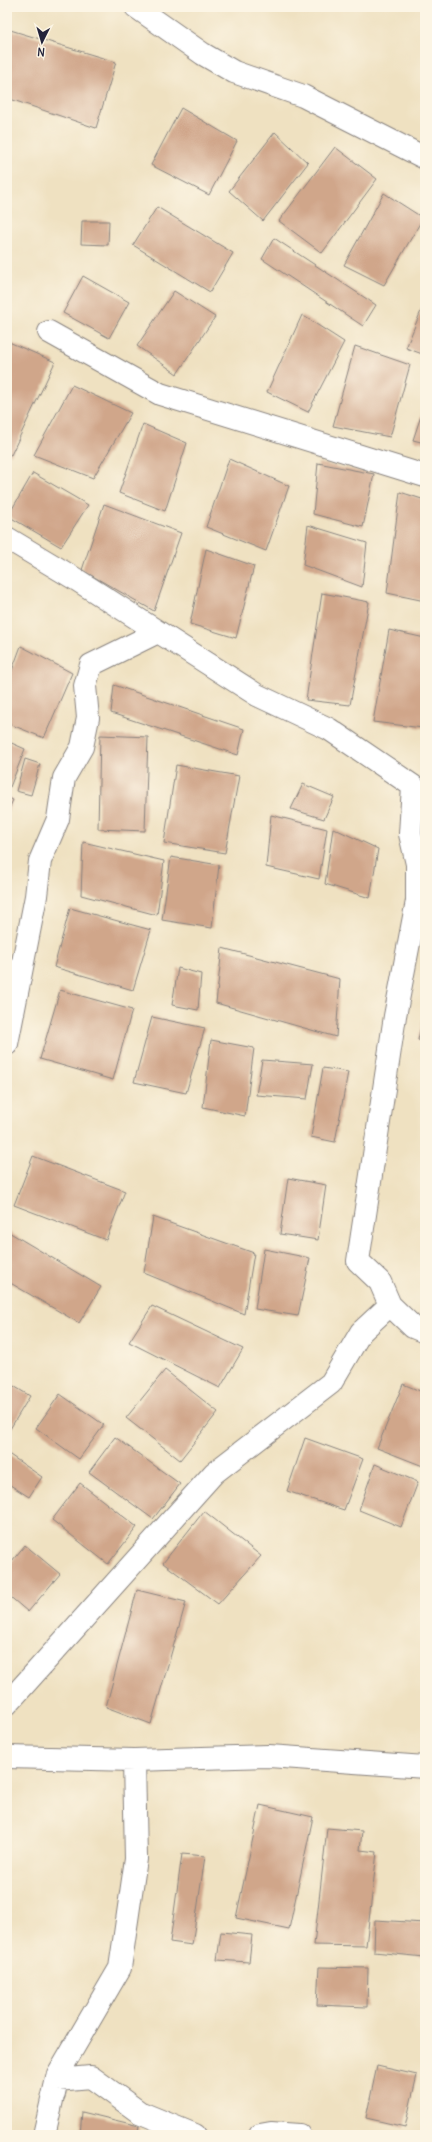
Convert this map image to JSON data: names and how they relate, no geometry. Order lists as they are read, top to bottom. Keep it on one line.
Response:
{"north":"bottom"}
